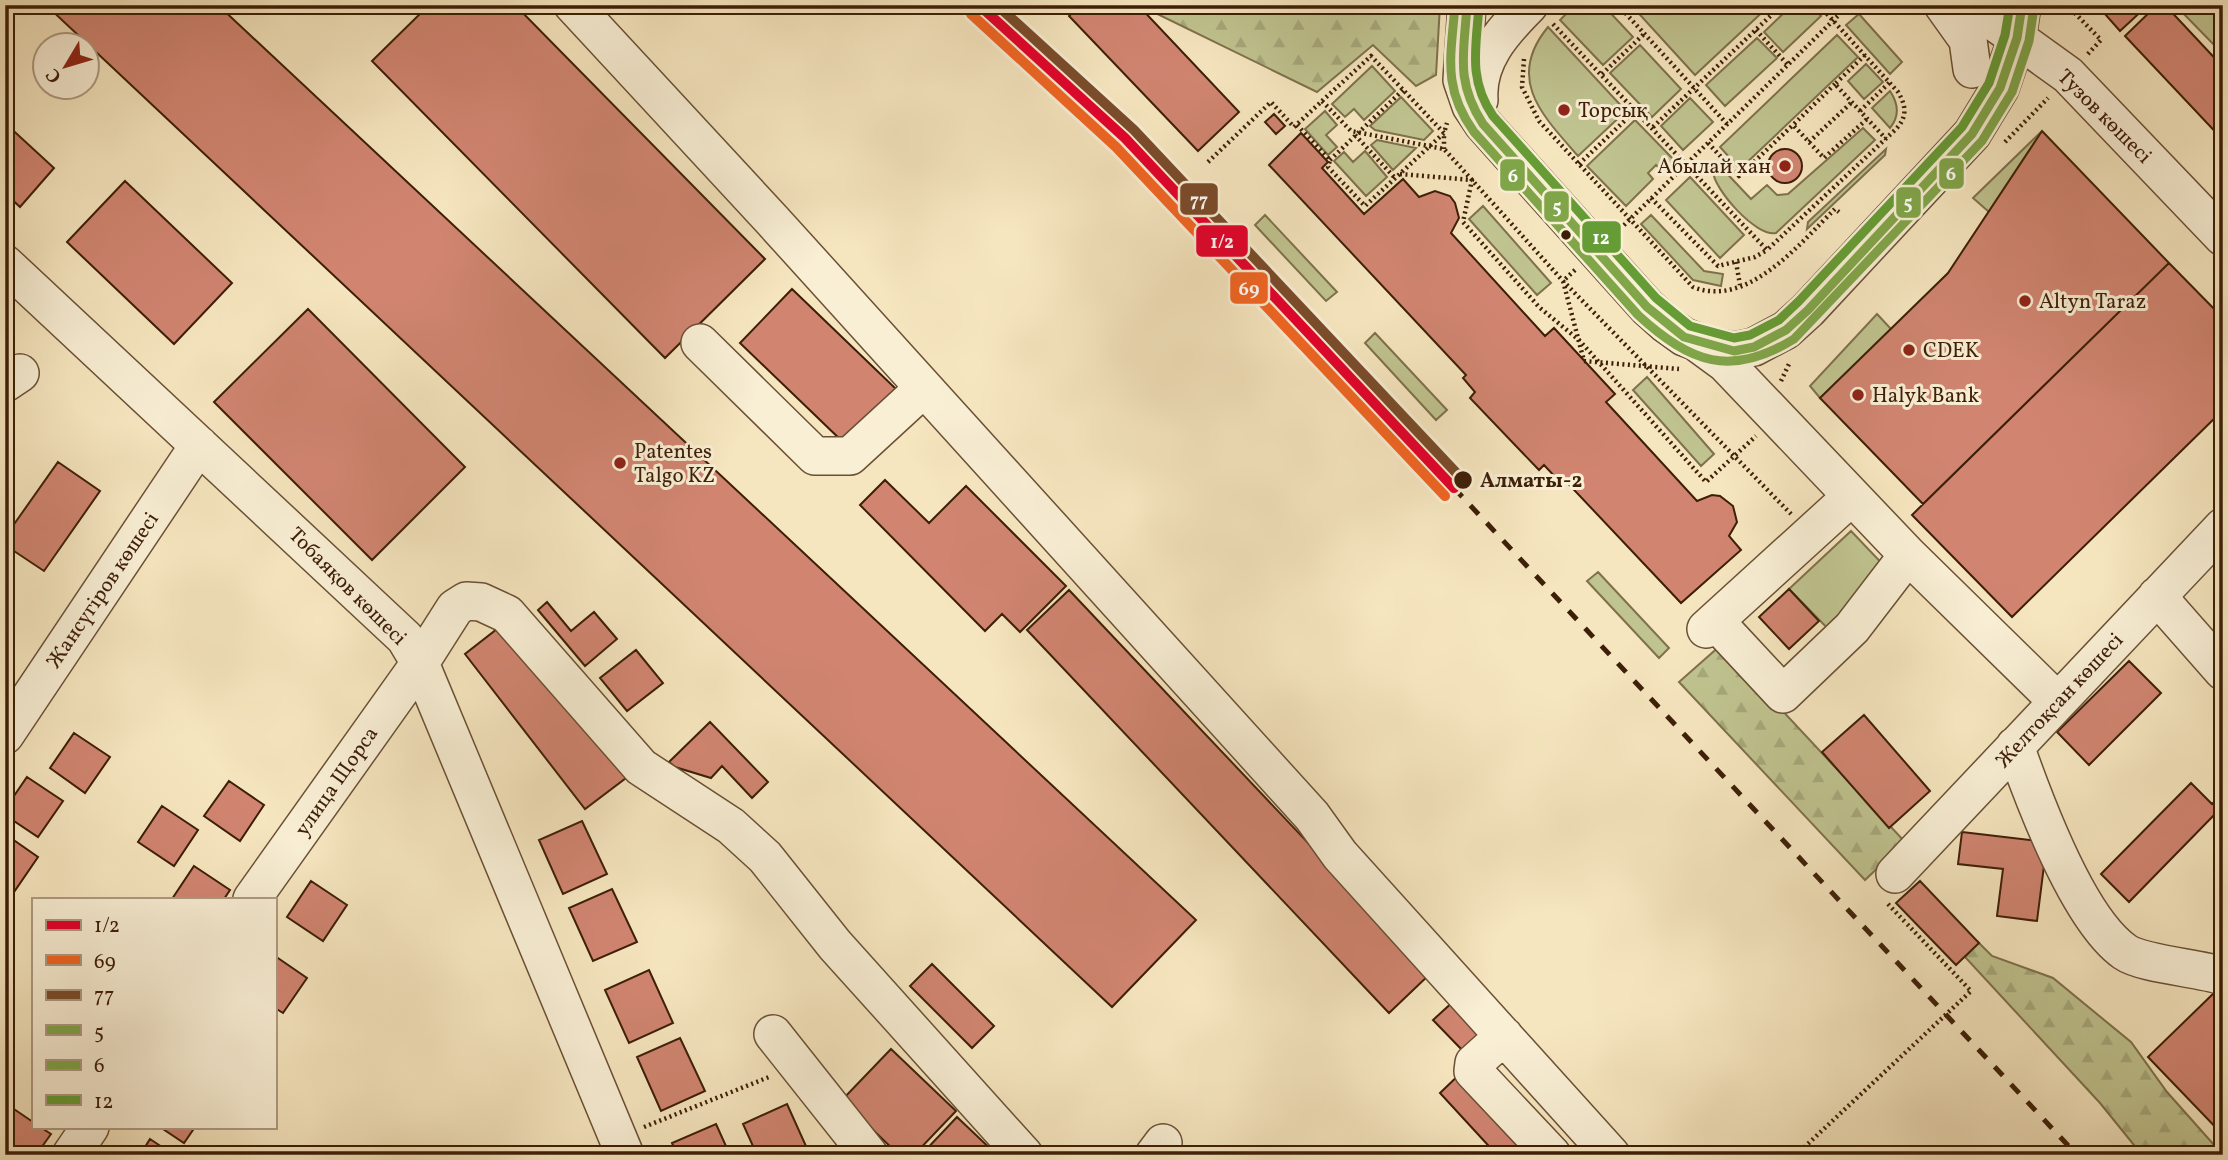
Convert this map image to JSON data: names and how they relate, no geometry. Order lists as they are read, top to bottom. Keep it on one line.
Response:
{"streets":{"street":["Тузов көшесі","Тобаяқов көшесі","Жансүгіров көшесі","Желтоқсан көшесі","улица Щорса"]},"crossings":[["Тобаяқов көшесі","Жансүгіров көшесі"],["Тобаяқов көшесі","улица Щорса"]],"places":["Торсық","Абылай хан","Altyn Taraz","CDEK","Halyk Bank","Patentes Talgo KZ","Алматы-2"],"lines":["transit line 1/2","transit line 77","transit line 5","transit line 6","transit line 12","transit line 69"],"legend":["1/2","69","77","5","6","12"],"north":"bottom left"}
